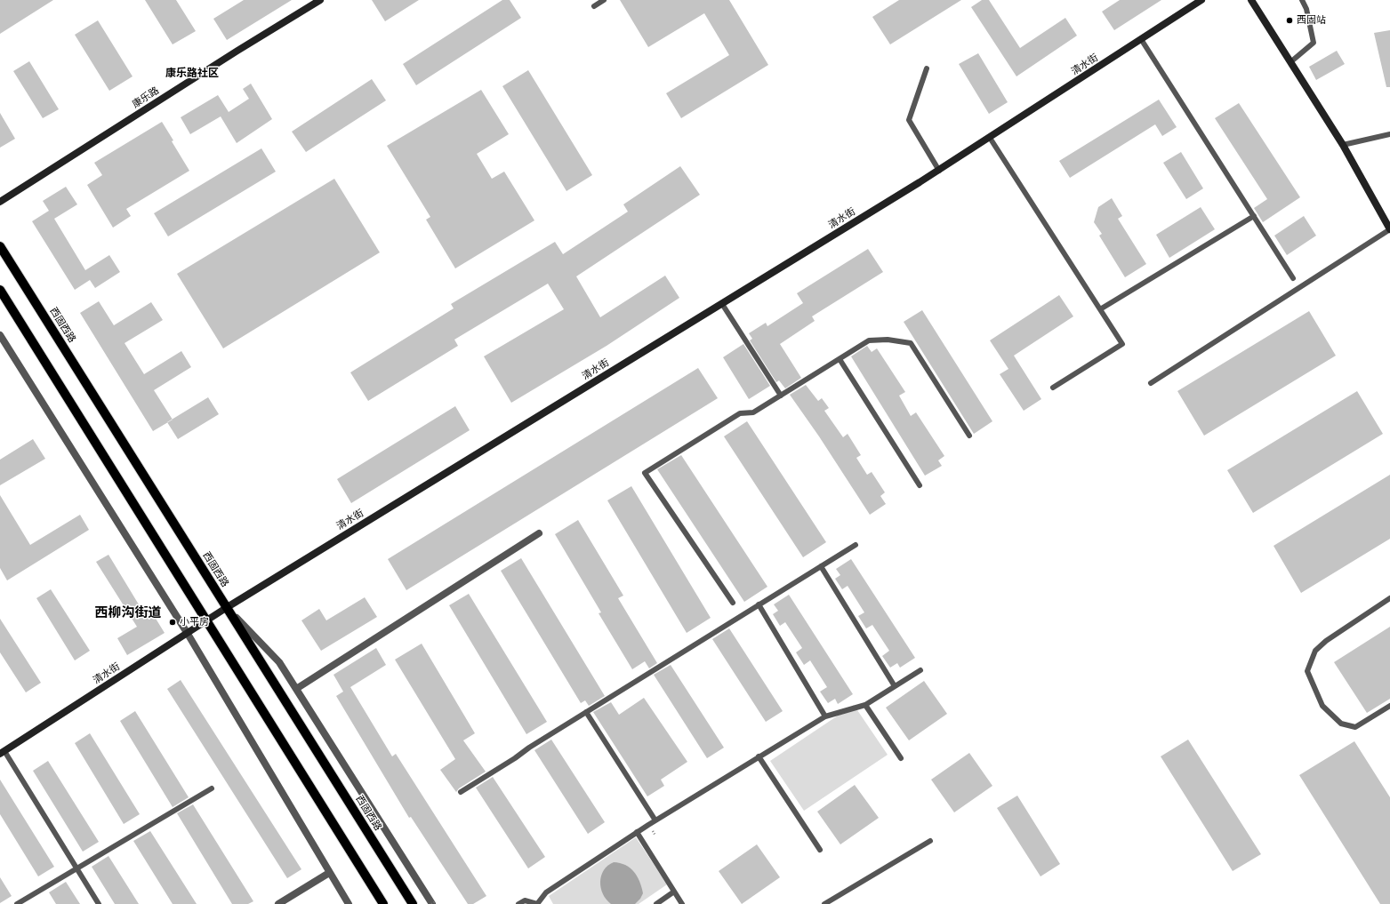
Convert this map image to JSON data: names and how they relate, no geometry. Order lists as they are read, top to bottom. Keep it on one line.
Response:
{"streets":{"main road":["西固西路"],"street":["清水街","康乐路"]},"crossings":[["清水街","西固西路"]],"districts":["康乐路社区","西柳沟街道"],"places":["西固站","小平房"]}
